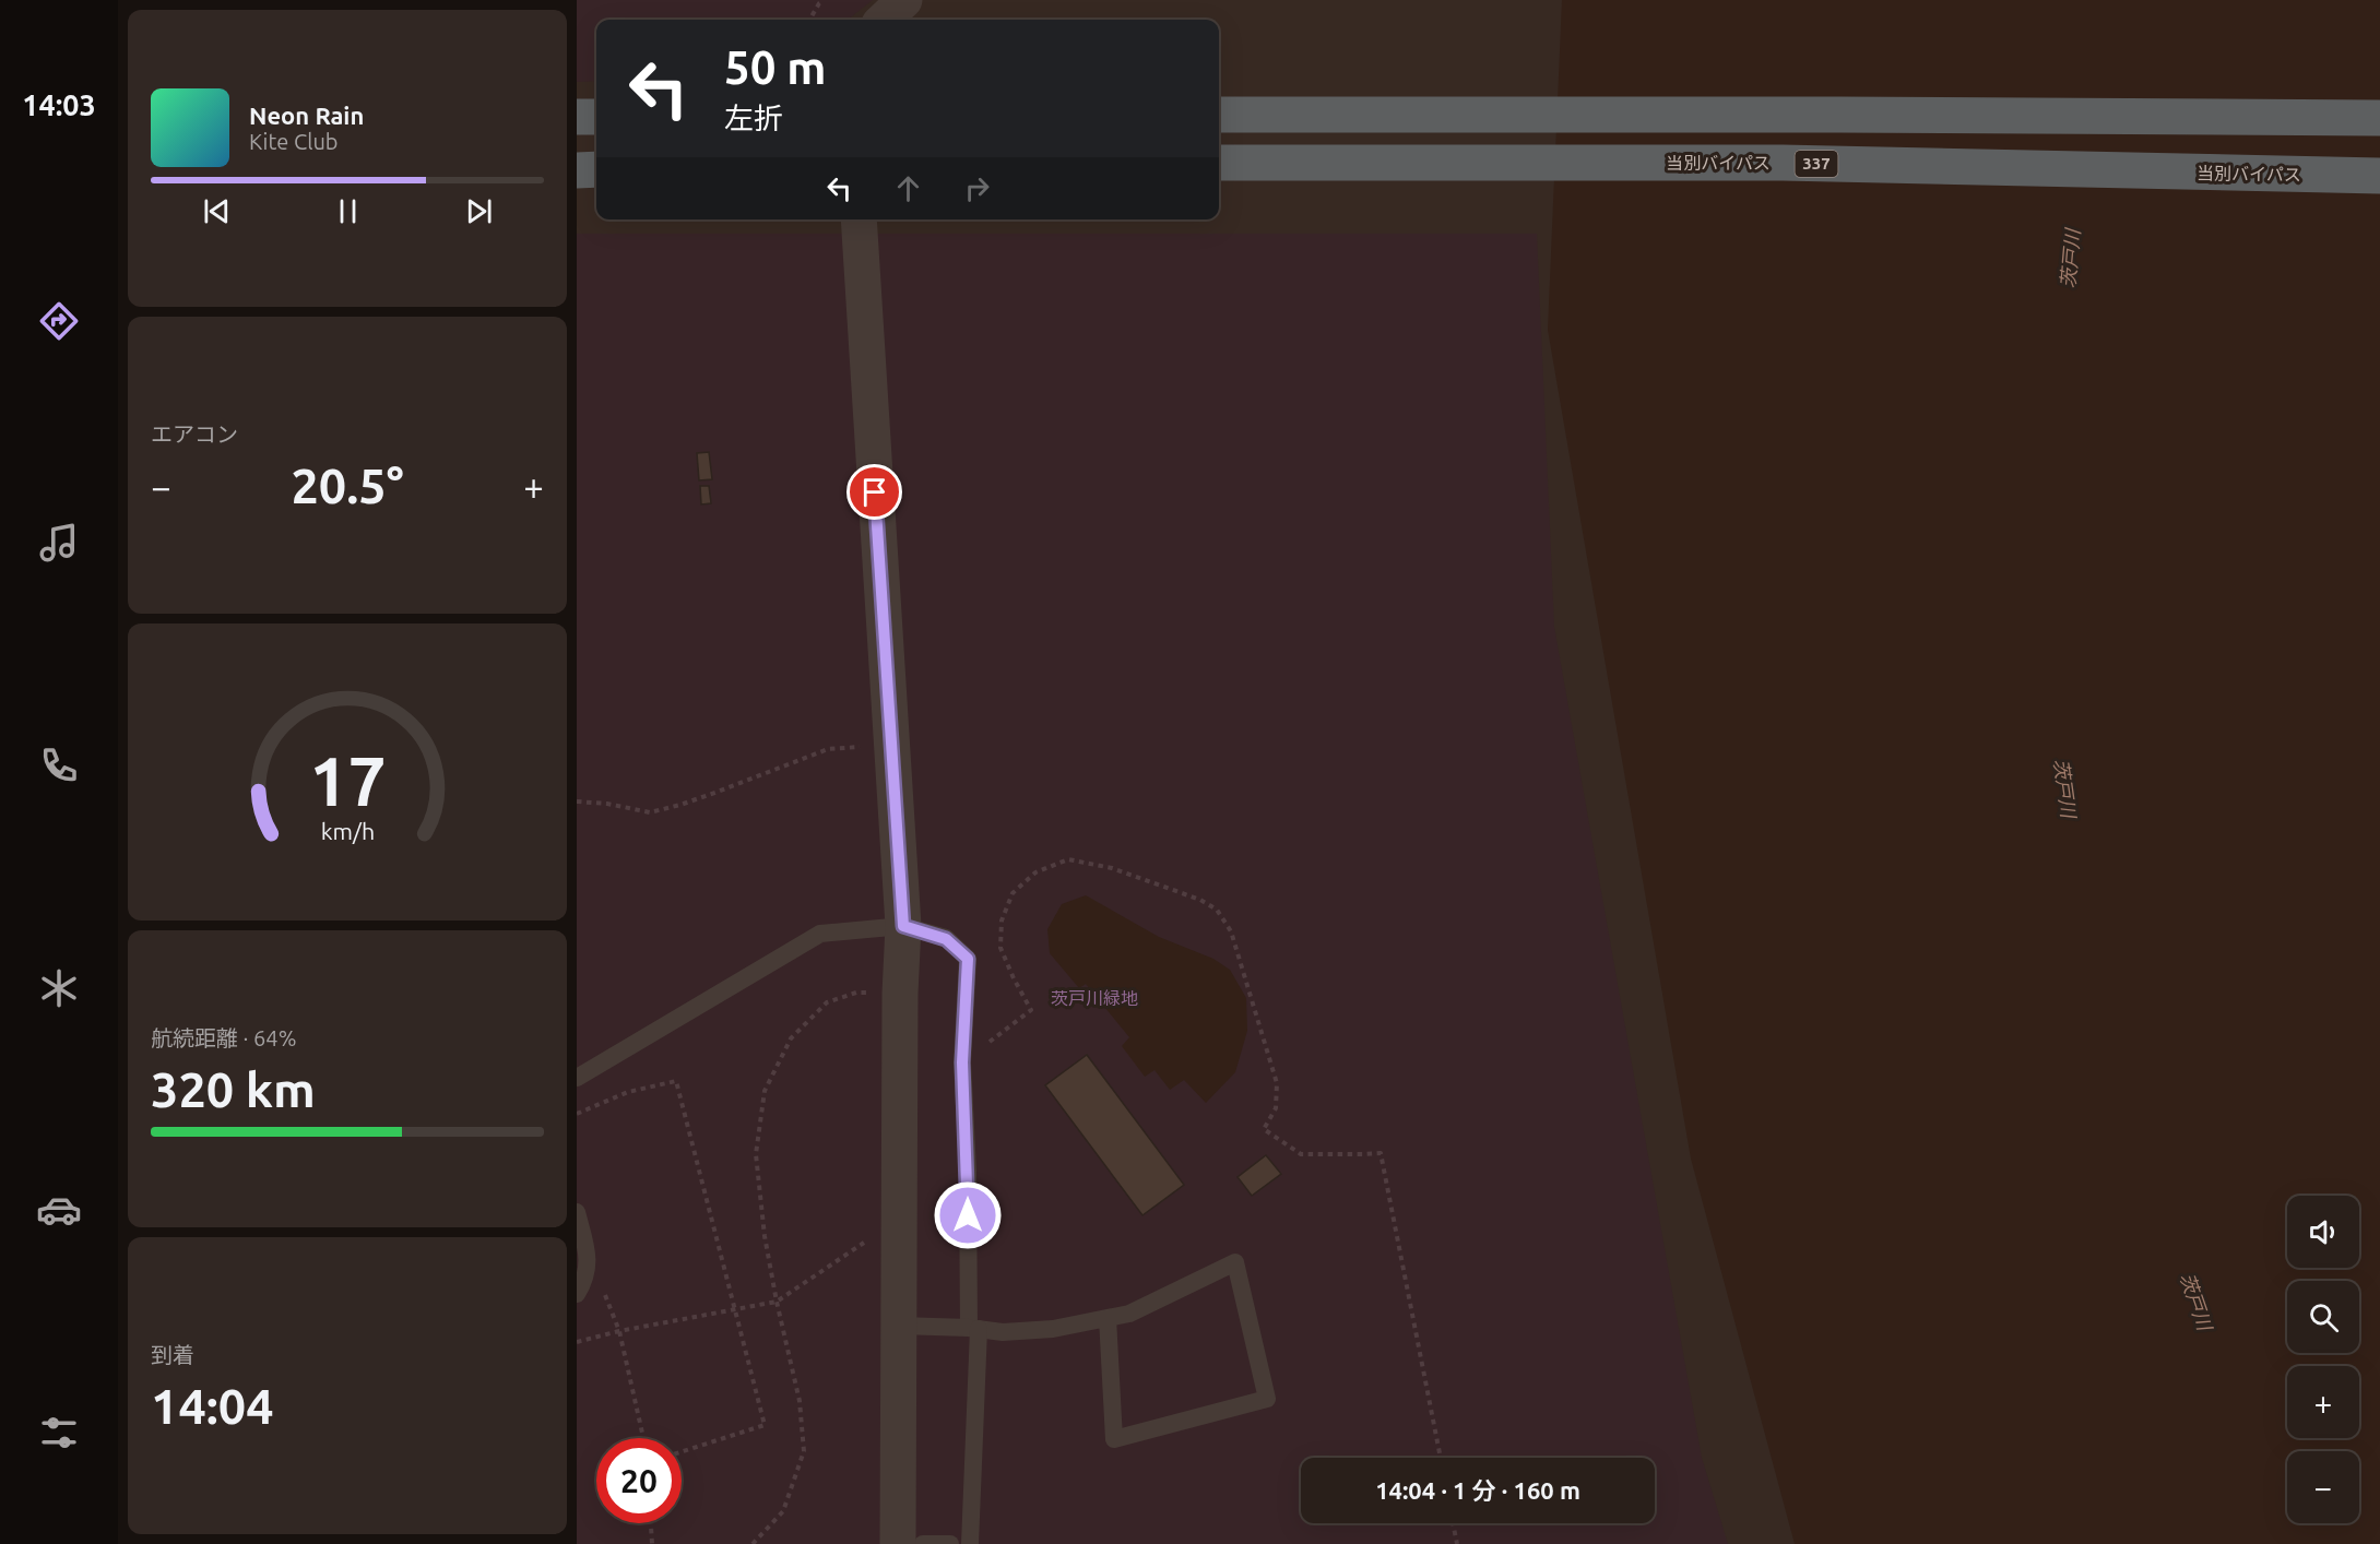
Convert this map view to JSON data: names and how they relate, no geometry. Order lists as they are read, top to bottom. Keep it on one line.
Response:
{"streets":{"highway":["当別バイパス","337"]},"water":["茨戸川"],"parks":["茨戸川緑地"],"page":{"tabs":"14:03","turn":["50 m","左折"],"song":["Neon Rain","Kite Club"],"tile":["エアコン",["航続距離 · 64%","320 km"],["到着","14:04"]],"heat":["−","20.5°","+"],"map_buttons":["+","−"],"limit":"20","trip":"14:04 · 1 分 · 160 m","gauge":["17","km/h"]}}
